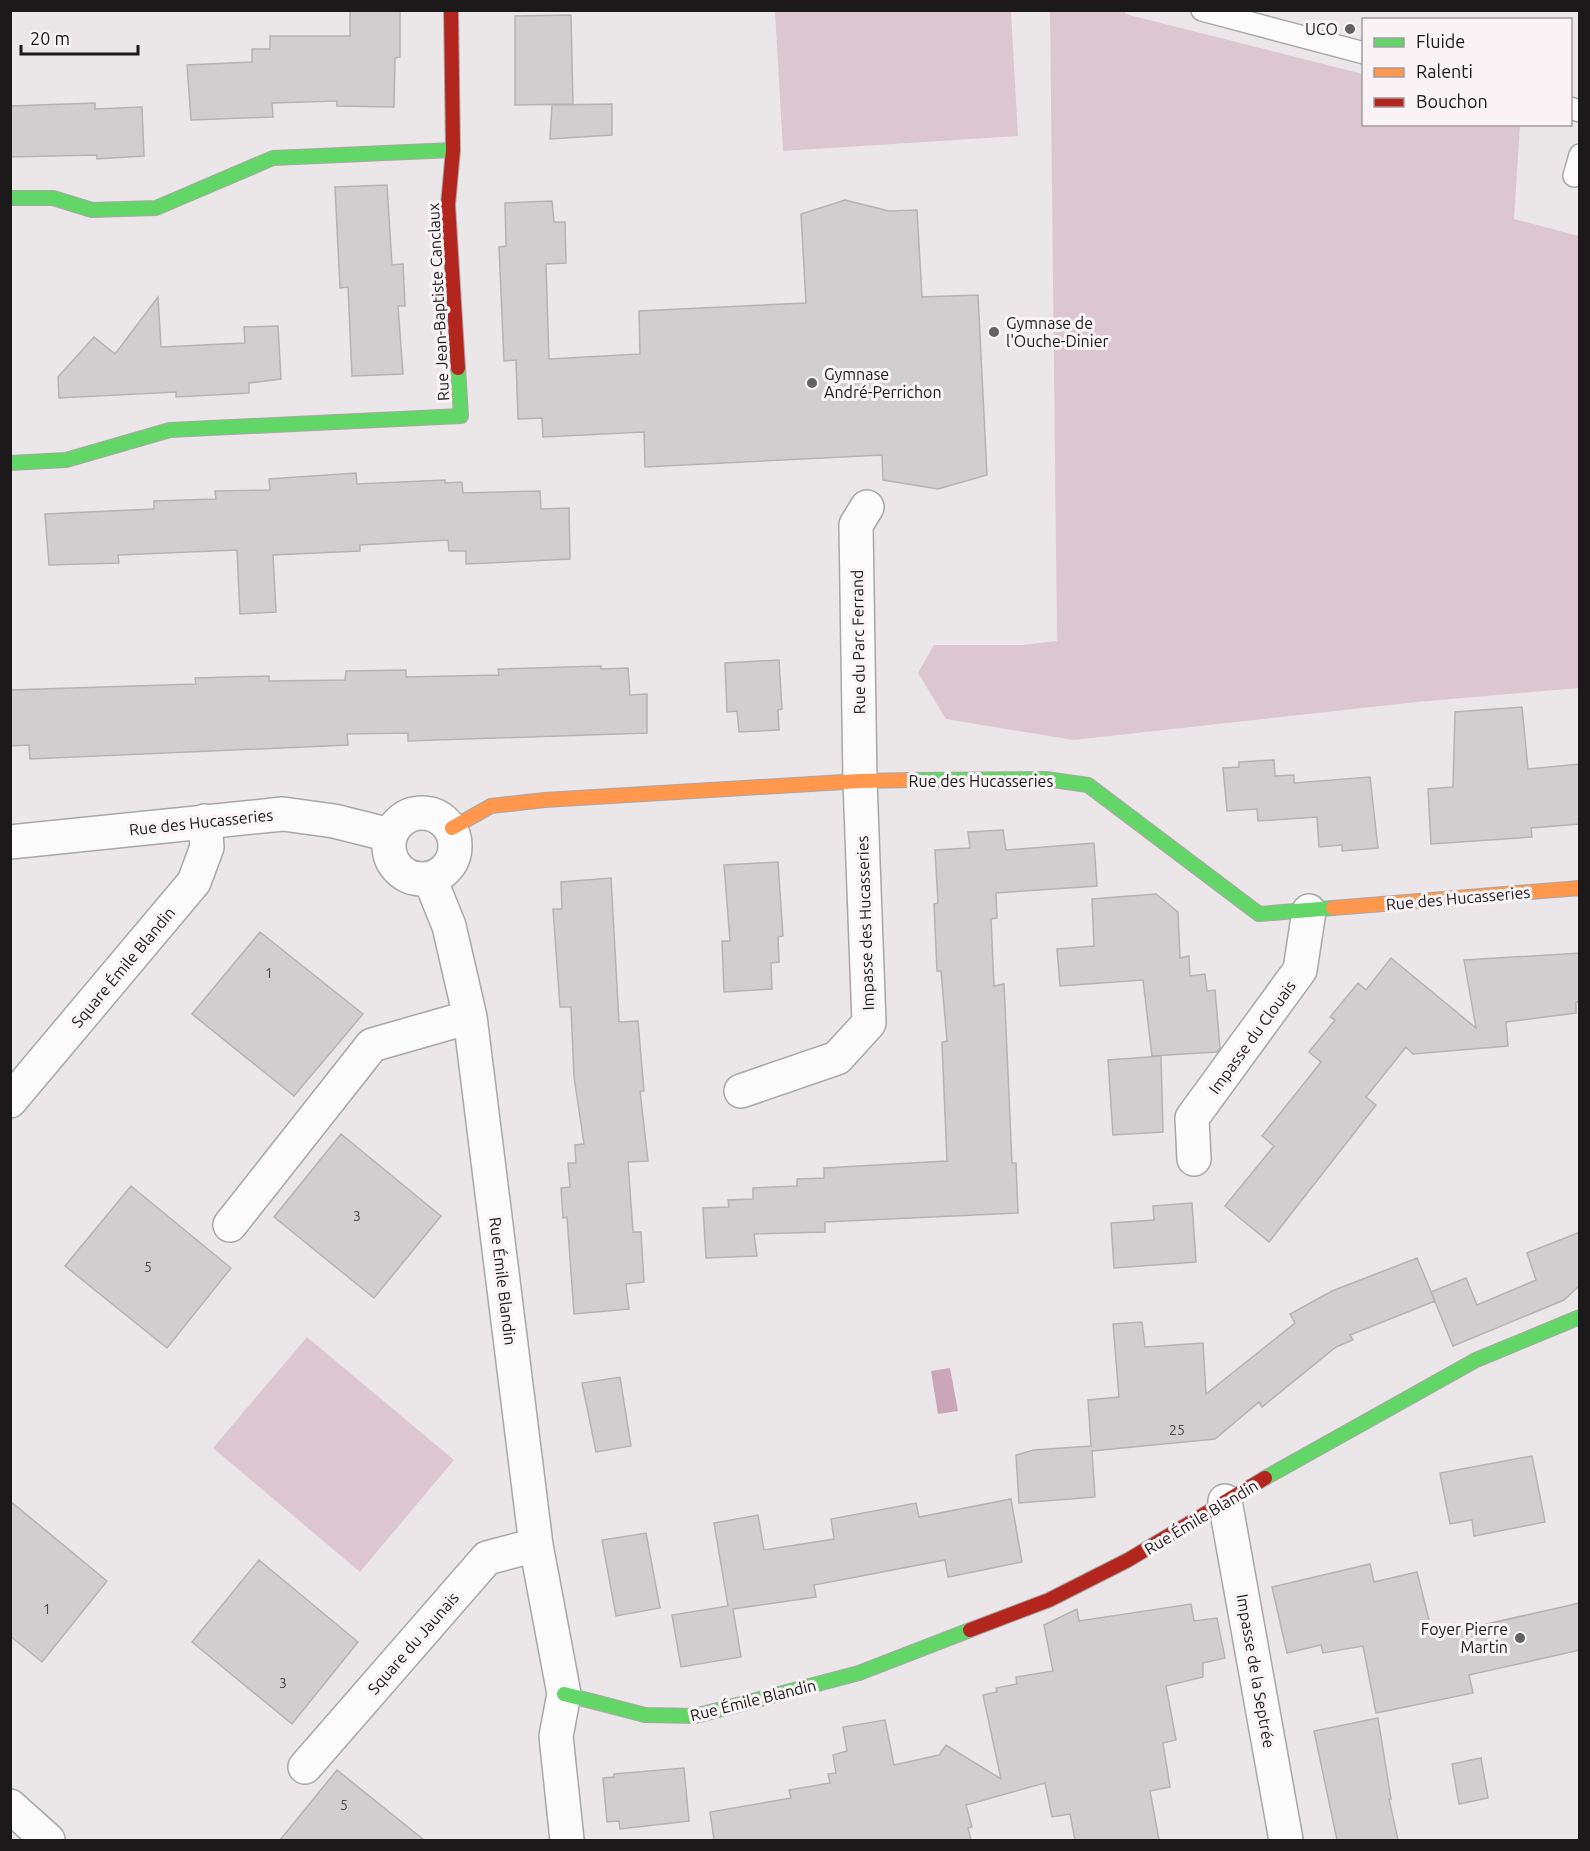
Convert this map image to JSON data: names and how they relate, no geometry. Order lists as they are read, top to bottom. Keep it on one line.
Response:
{"streets":{"street":["Rue Jean-Baptiste Canclaux","Rue du Parc Ferrand","Rue des Hucasseries","Impasse des Hucasseries","Square Émile Blandin","Impasse du Clouais","Rue Émile Blandin","Square du Jaunais","Impasse de la Septrée"]},"crossings":[["Rue du Parc Ferrand","Rue des Hucasseries"],["Rue du Parc Ferrand","Impasse des Hucasseries"],["Rue des Hucasseries","Impasse des Hucasseries"],["Rue des Hucasseries","Square Émile Blandin"],["Rue des Hucasseries","Impasse du Clouais"],["Rue des Hucasseries","Rue Émile Blandin"],["Rue Émile Blandin","Square du Jaunais"],["Rue Émile Blandin","Impasse de la Septrée"]],"places":["UCO","Gymnase de l'Ouche-Dinier","Gymnase André-Perrichon","Foyer Pierre Martin"],"house_numbers":["1","3","5","25","1","3","5"],"legend":["Fluide","Ralenti","Bouchon"],"scale_bar":"20 m"}
